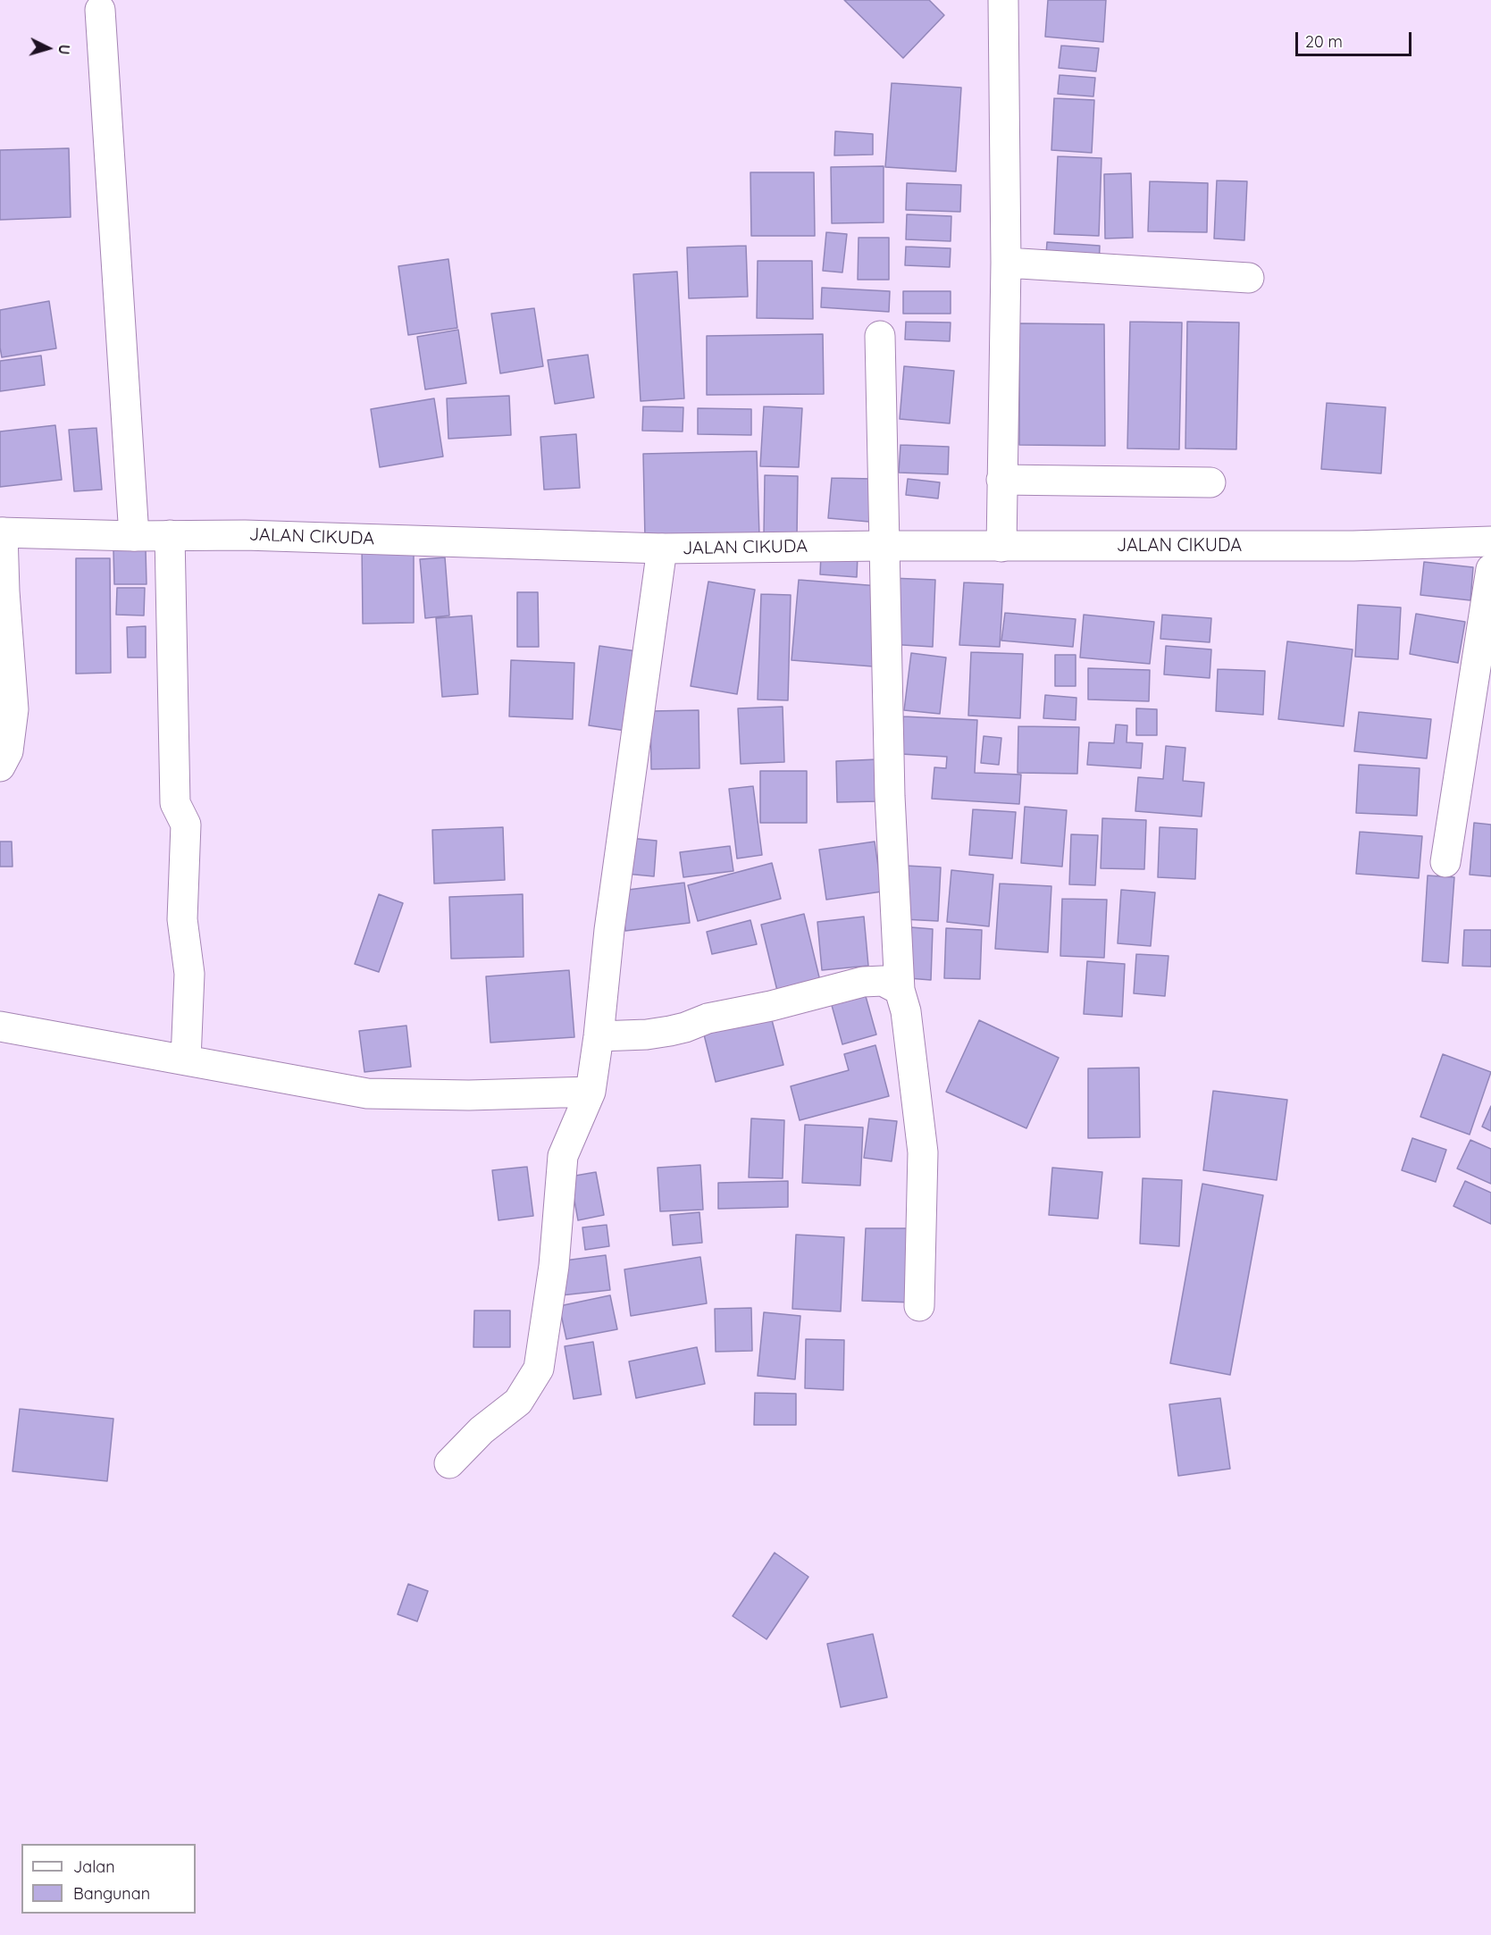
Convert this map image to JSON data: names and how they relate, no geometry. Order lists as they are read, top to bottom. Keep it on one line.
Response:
{"streets":{"street":["JALAN CIKUDA"]},"legend":["Jalan","Bangunan"],"scale_bar":"20 m","north":"right"}
